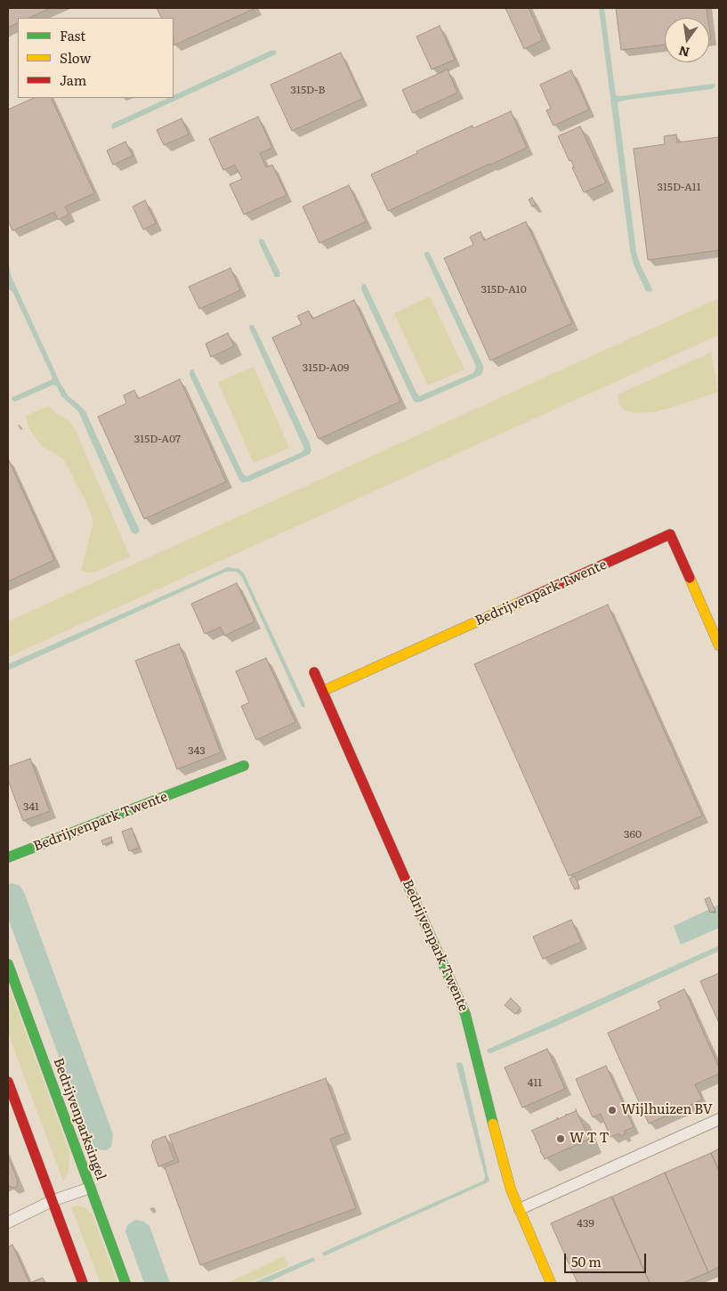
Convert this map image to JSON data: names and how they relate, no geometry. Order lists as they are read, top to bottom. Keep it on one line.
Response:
{"streets":{"street":["Bedrijvenpark Twente","Bedrijvenparksingel"]},"places":["Wijlhuizen BV","W T T"],"house_numbers":["315D-B","315D-A11","315D-A10","315D-A09","315D-A07","343","341","360","411","439"],"legend":["Fast","Slow","Jam"],"scale_bar":"50 m","north":"bottom"}
